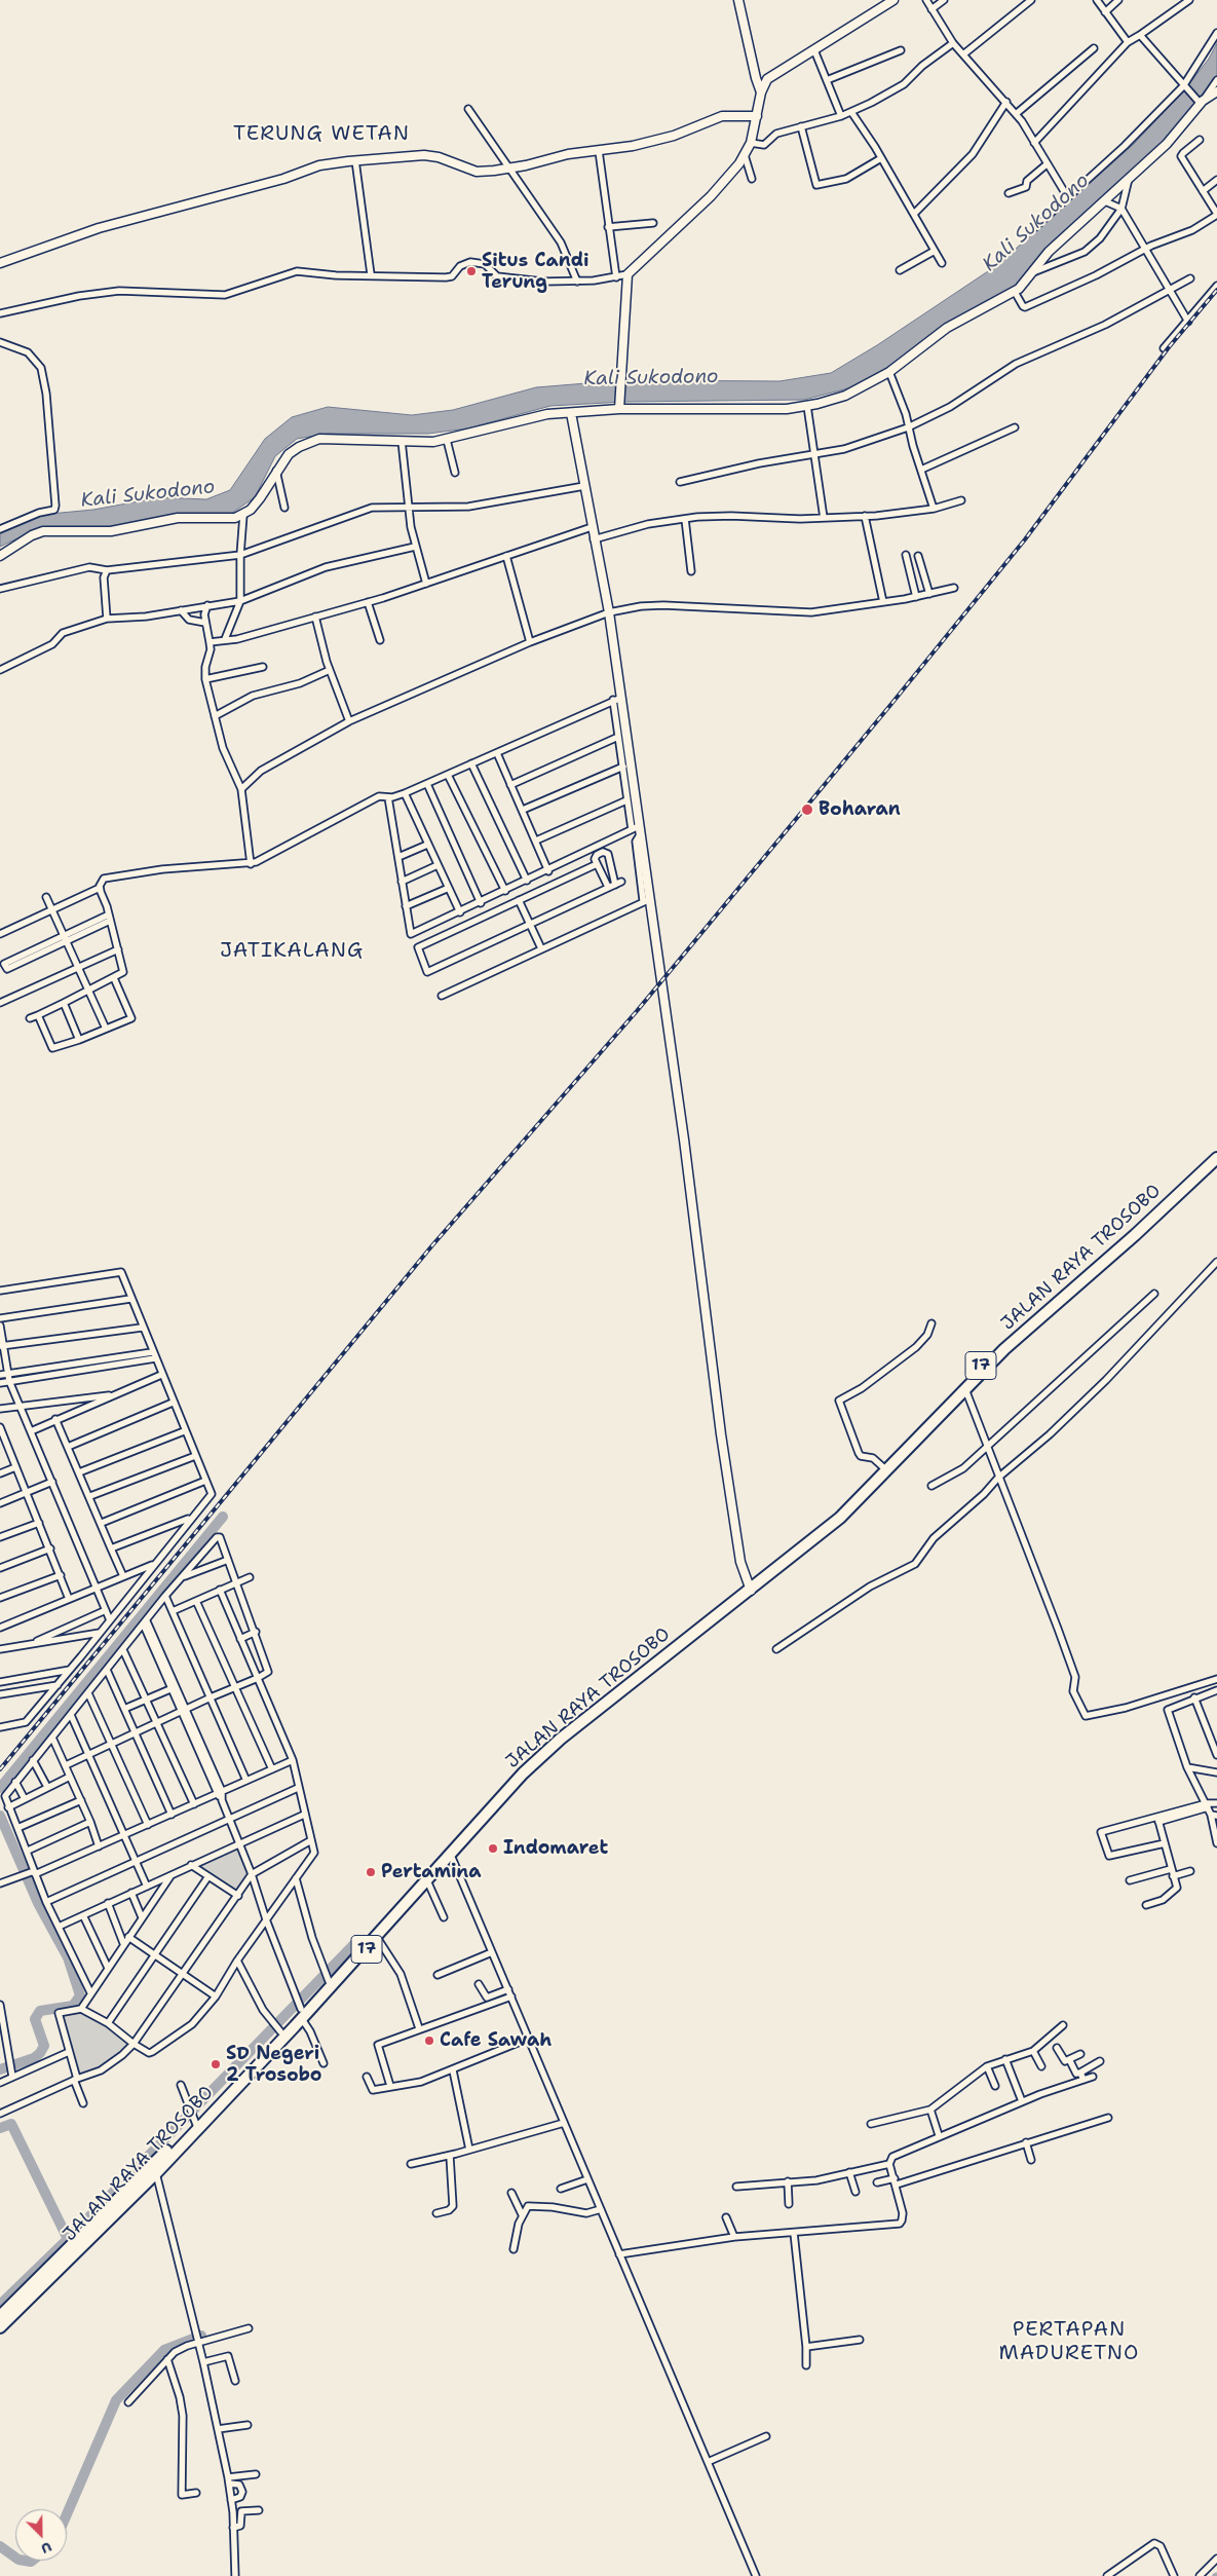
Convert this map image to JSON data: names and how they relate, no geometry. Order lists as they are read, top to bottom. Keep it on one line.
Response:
{"streets":{"highway":["JALAN RAYA TROSOBO","17"]},"districts":["TERUNG WETAN","JATIKALANG","PERTAPAN MADURETNO"],"water":["Kali Sukodono"],"places":["Situs Candi Terung","Boharan","Indomaret","Pertamina","Cafe Sawah","SD Negeri 2 Trosobo"],"north":"bottom right"}
